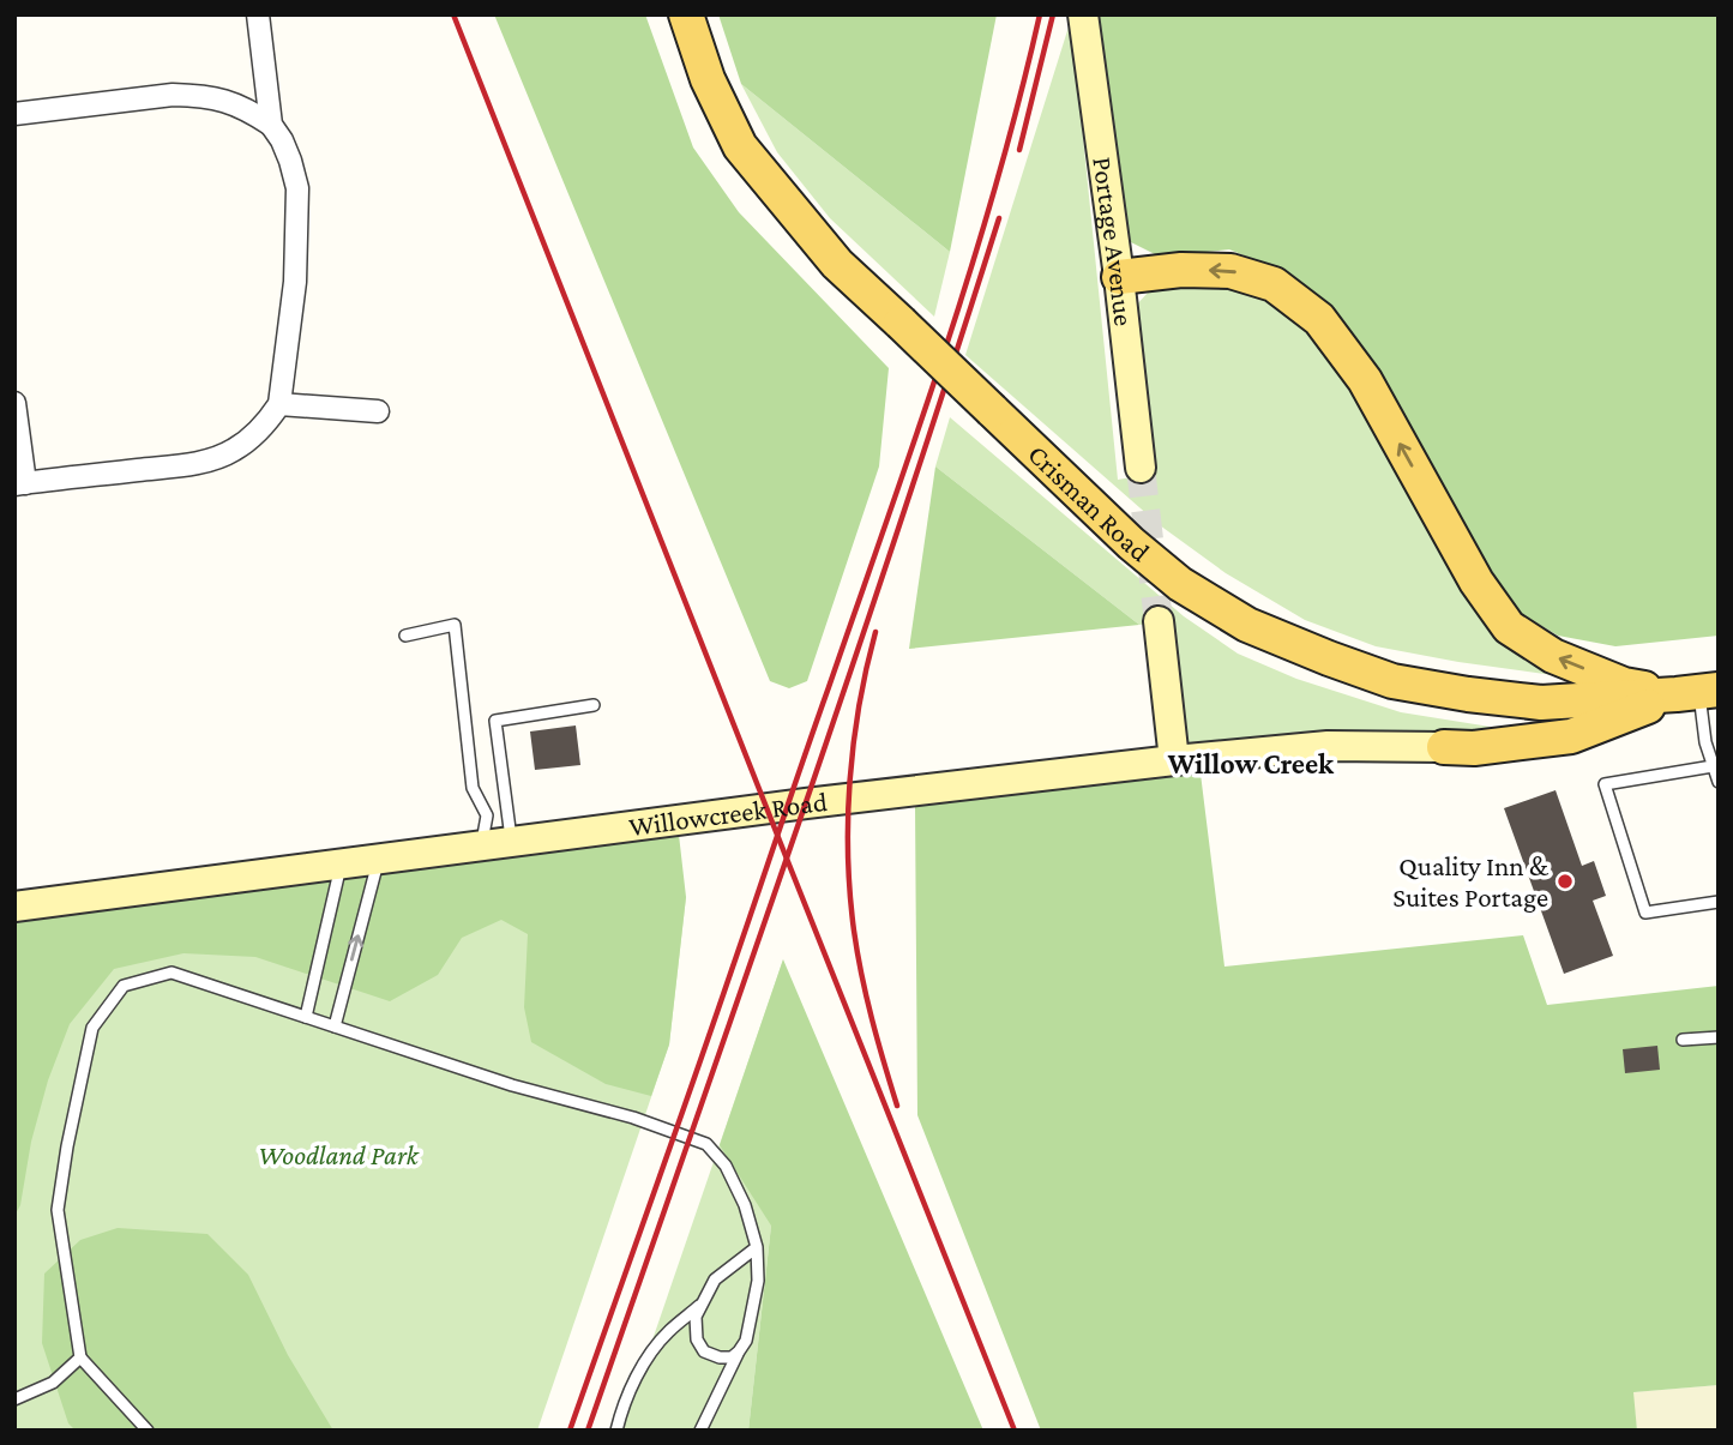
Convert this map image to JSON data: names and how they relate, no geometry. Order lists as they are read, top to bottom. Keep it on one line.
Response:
{"streets":{"main road":["Crisman Road"],"street":["Portage Avenue","Willowcreek Road"]},"districts":["Willow Creek"],"parks":["Woodland Park"],"places":["Quality Inn & Suites Portage"]}
